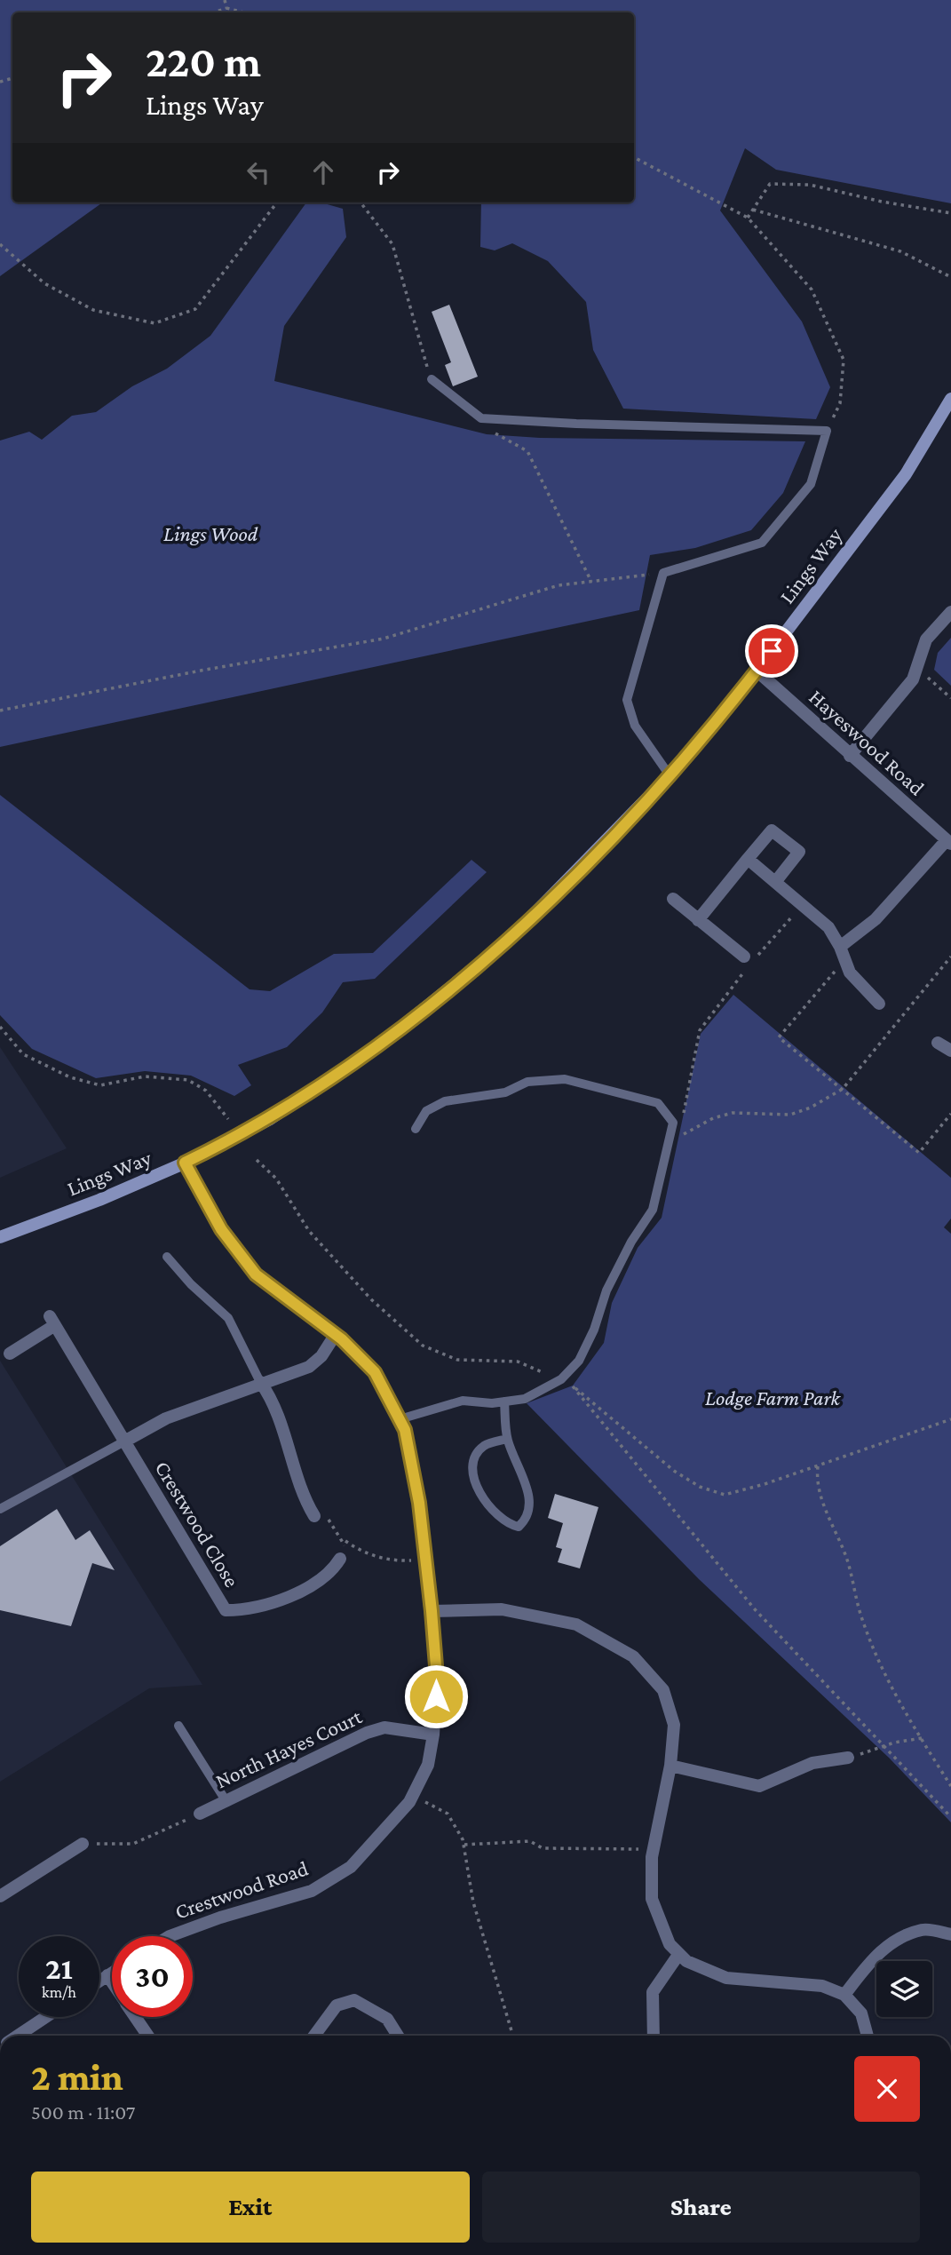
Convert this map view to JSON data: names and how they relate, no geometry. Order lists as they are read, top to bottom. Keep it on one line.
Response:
{"streets":{"street":["Lings Way","Hayeswood Road","Crestwood Close","North Hayes Court","Crestwood Road"]},"crossings":[["Lings Way","Hayeswood Road"],["Lings Way","Crestwood Road"],["North Hayes Court","Crestwood Road"]],"parks":["Lings Wood","Lodge Farm Park"],"page":{"turn":["220 m","Lings Way"],"speed":"21 km/h","limit":"30","heading":["2 min","500 m · 11:07"],"buttons":["Exit","Share"]}}
